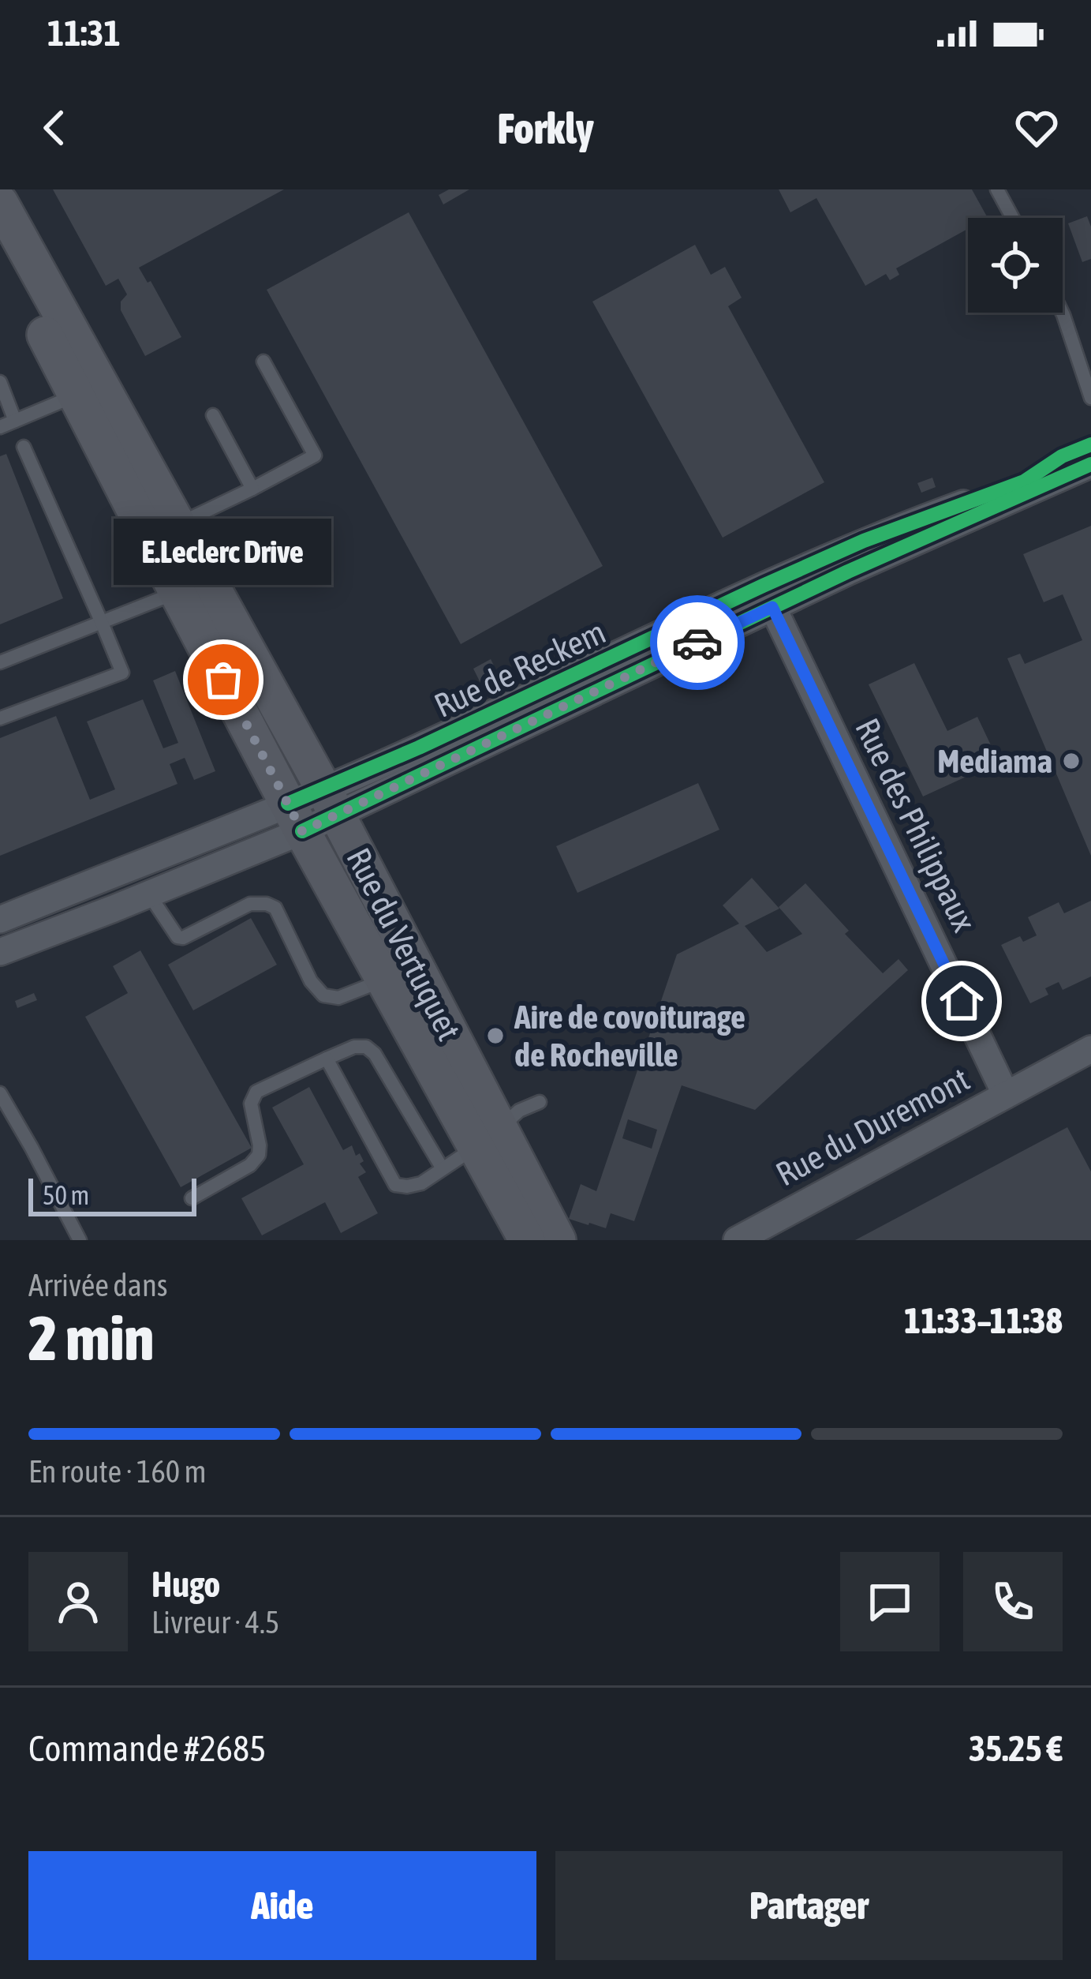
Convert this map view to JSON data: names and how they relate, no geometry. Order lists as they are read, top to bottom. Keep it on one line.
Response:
{"streets":{"street":["Rue de Reckem","Rue des Philippaux","Rue du Vertuquet","Rue du Duremont"]},"crossings":[["Rue de Reckem","Rue des Philippaux"],["Rue de Reckem","Rue du Vertuquet"],["Rue des Philippaux","Rue du Duremont"]],"places":["E.Leclerc Drive","Mediama","Aire de covoiturage de Rocheville"],"scale_bar":"50 m","page":{"status":"11:31","header":"Forkly","bubble":"E.Leclerc Drive","scale":"50 m","heading":["2 min","Arrivée dans","11:33–11:38"],"panel":["Hugo","Livreur · 4.5","Commande #2685","35.25 €"],"bar":"En route · 160 m","buttons":["Aide","Partager"]}}
